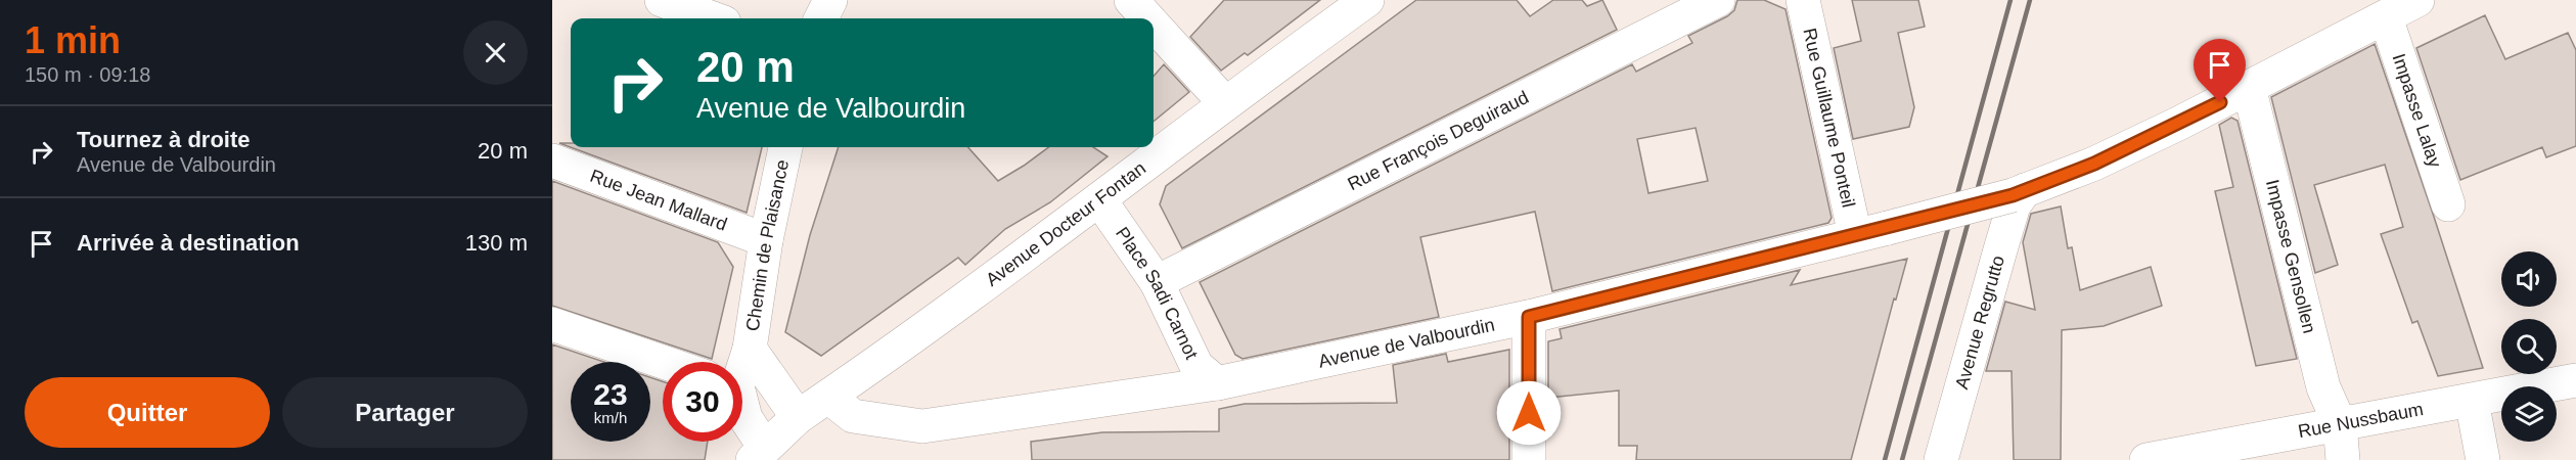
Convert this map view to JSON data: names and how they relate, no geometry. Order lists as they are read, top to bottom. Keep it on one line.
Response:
{"streets":{"street":["Impasse Lalay","Rue Guillaume Ponteil","Rue François Deguiraud","Rue Jean Mallard","Avenue Docteur Fontan","Chemin de Plaisance","Impasse Gensollen","Place Sadi Carnot","Avenue Regrutto","Avenue de Valbourdin","Rue Nussbaum"]},"crossings":[["Impasse Lalay","Avenue de Valbourdin"],["Rue Guillaume Ponteil","Avenue de Valbourdin"],["Rue François Deguiraud","Place Sadi Carnot"],["Rue Jean Mallard","Chemin de Plaisance"],["Avenue Docteur Fontan","Chemin de Plaisance"],["Avenue Docteur Fontan","Place Sadi Carnot"],["Avenue Docteur Fontan","Avenue de Valbourdin"],["Impasse Gensollen","Avenue de Valbourdin"],["Impasse Gensollen","Rue Nussbaum"],["Place Sadi Carnot","Avenue de Valbourdin"],["Avenue Regrutto","Avenue de Valbourdin"]],"page":{"heading":["1 min","150 m · 09:18"],"turn":["20 m","Avenue de Valbourdin"],"list":[{"name":"Tournez à droite","note":"Avenue de Valbourdin","value":"20 m"},{"name":"Arrivée à destination","value":"130 m"}],"speed":"23 km/h","limit":"30","buttons":["Quitter","Partager"]}}
